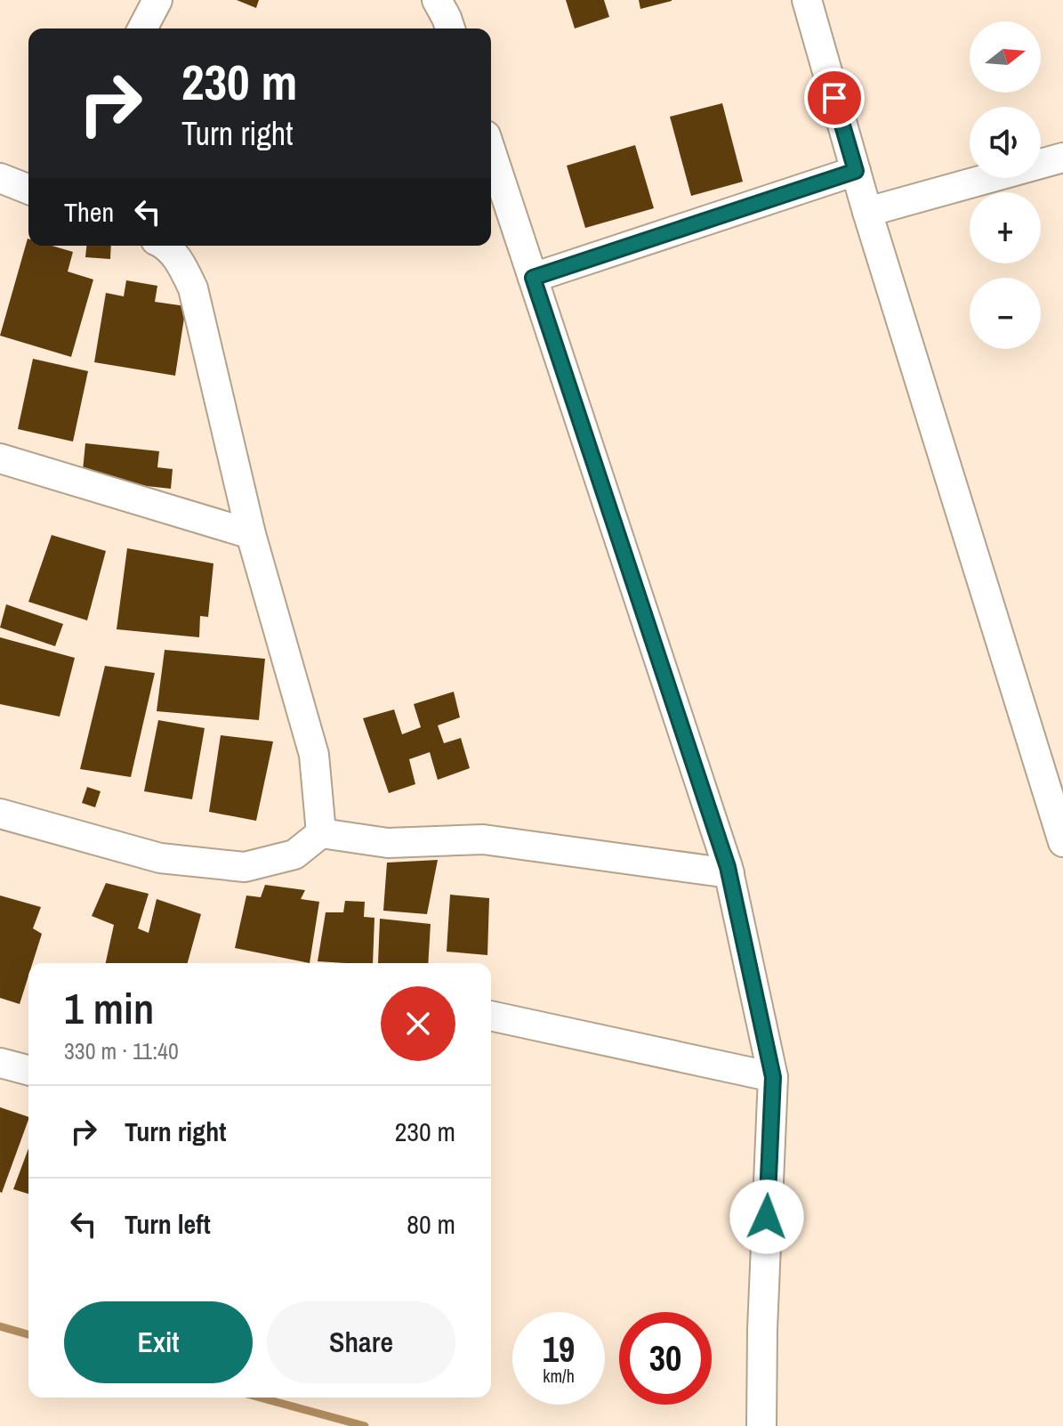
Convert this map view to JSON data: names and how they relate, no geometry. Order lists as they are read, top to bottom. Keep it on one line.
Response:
{"north":"right","page":{"map_buttons":["+","−"],"turn":["230 m","Turn right"],"then":"Then","heading":["1 min","330 m · 11:40"],"list":[{"name":"Turn right","value":"230 m"},{"name":"Turn left","value":"80 m"}],"buttons":["Exit","Share"],"speed":"19 km/h","limit":"30"}}
